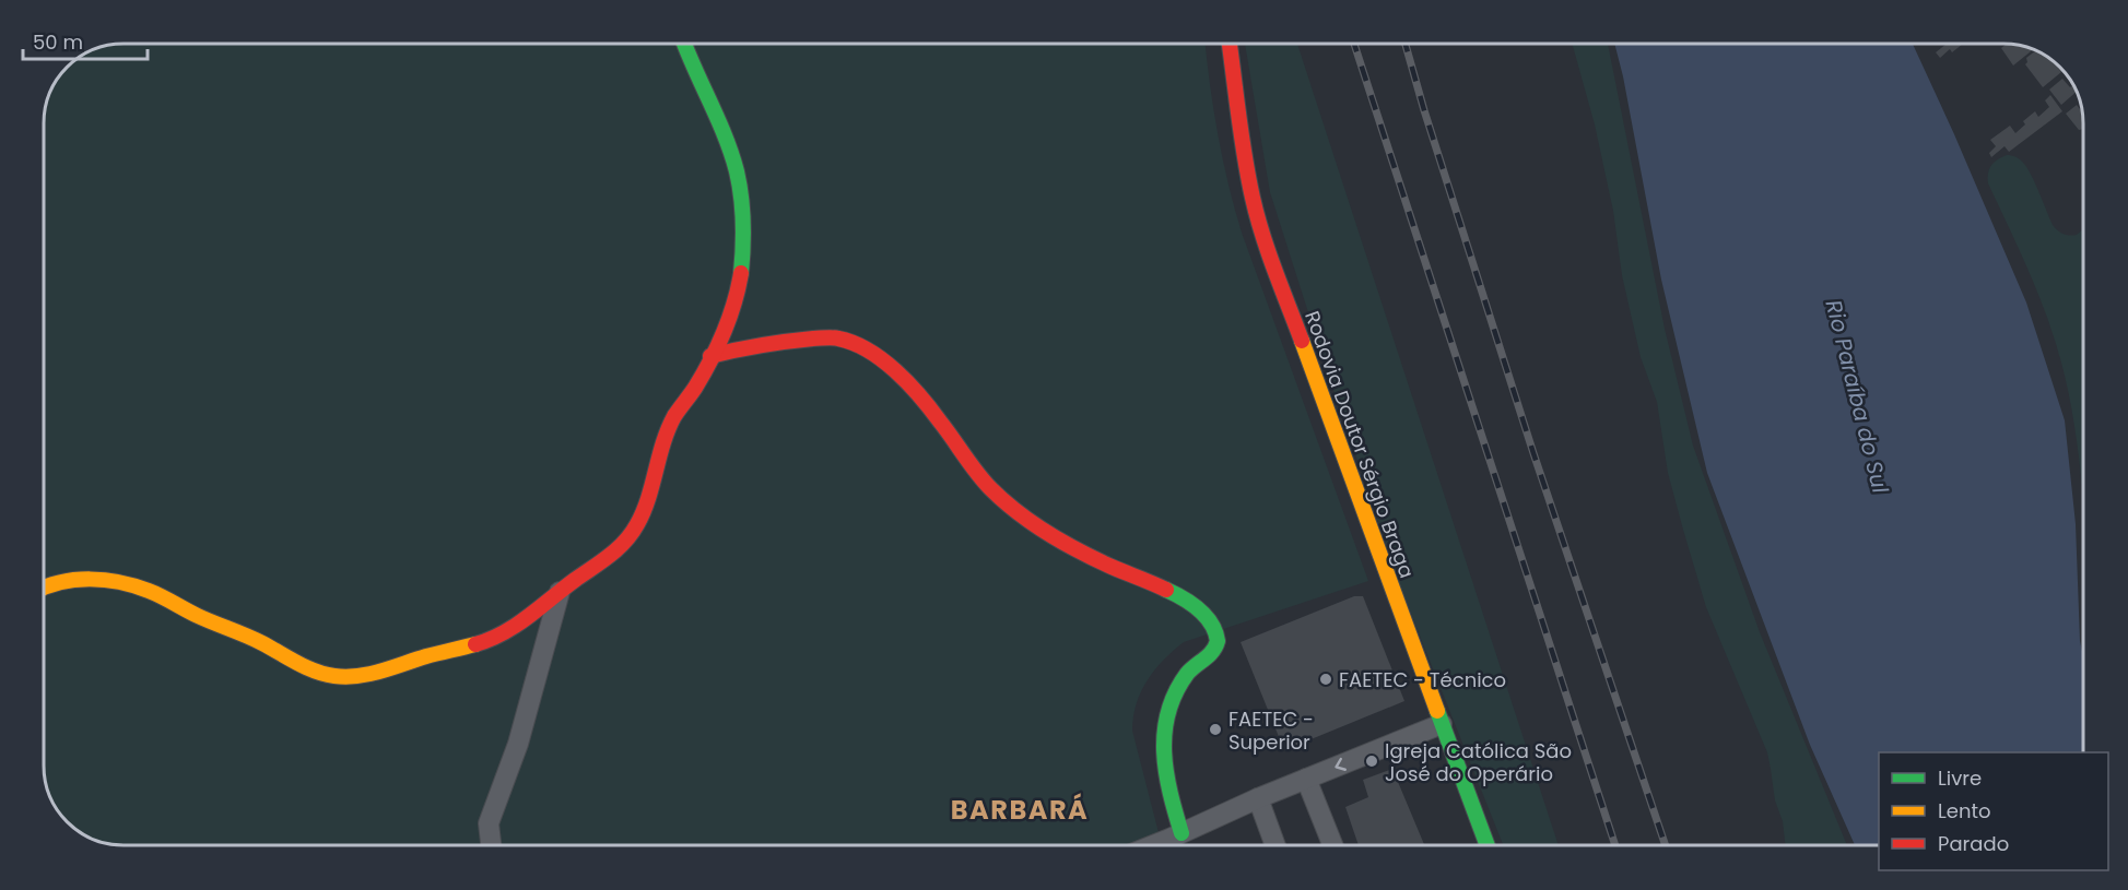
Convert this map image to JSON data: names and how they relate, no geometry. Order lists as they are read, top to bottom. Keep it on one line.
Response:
{"streets":{"street":["Rodovia Doutor Sérgio Braga"]},"districts":["BARBARÁ"],"water":["Rio Paraíba do Sul"],"places":["FAETEC - Técnico","FAETEC - Superior","Igreja Católica São José do Operário"],"legend":["Livre","Lento","Parado"],"scale_bar":"50 m"}
